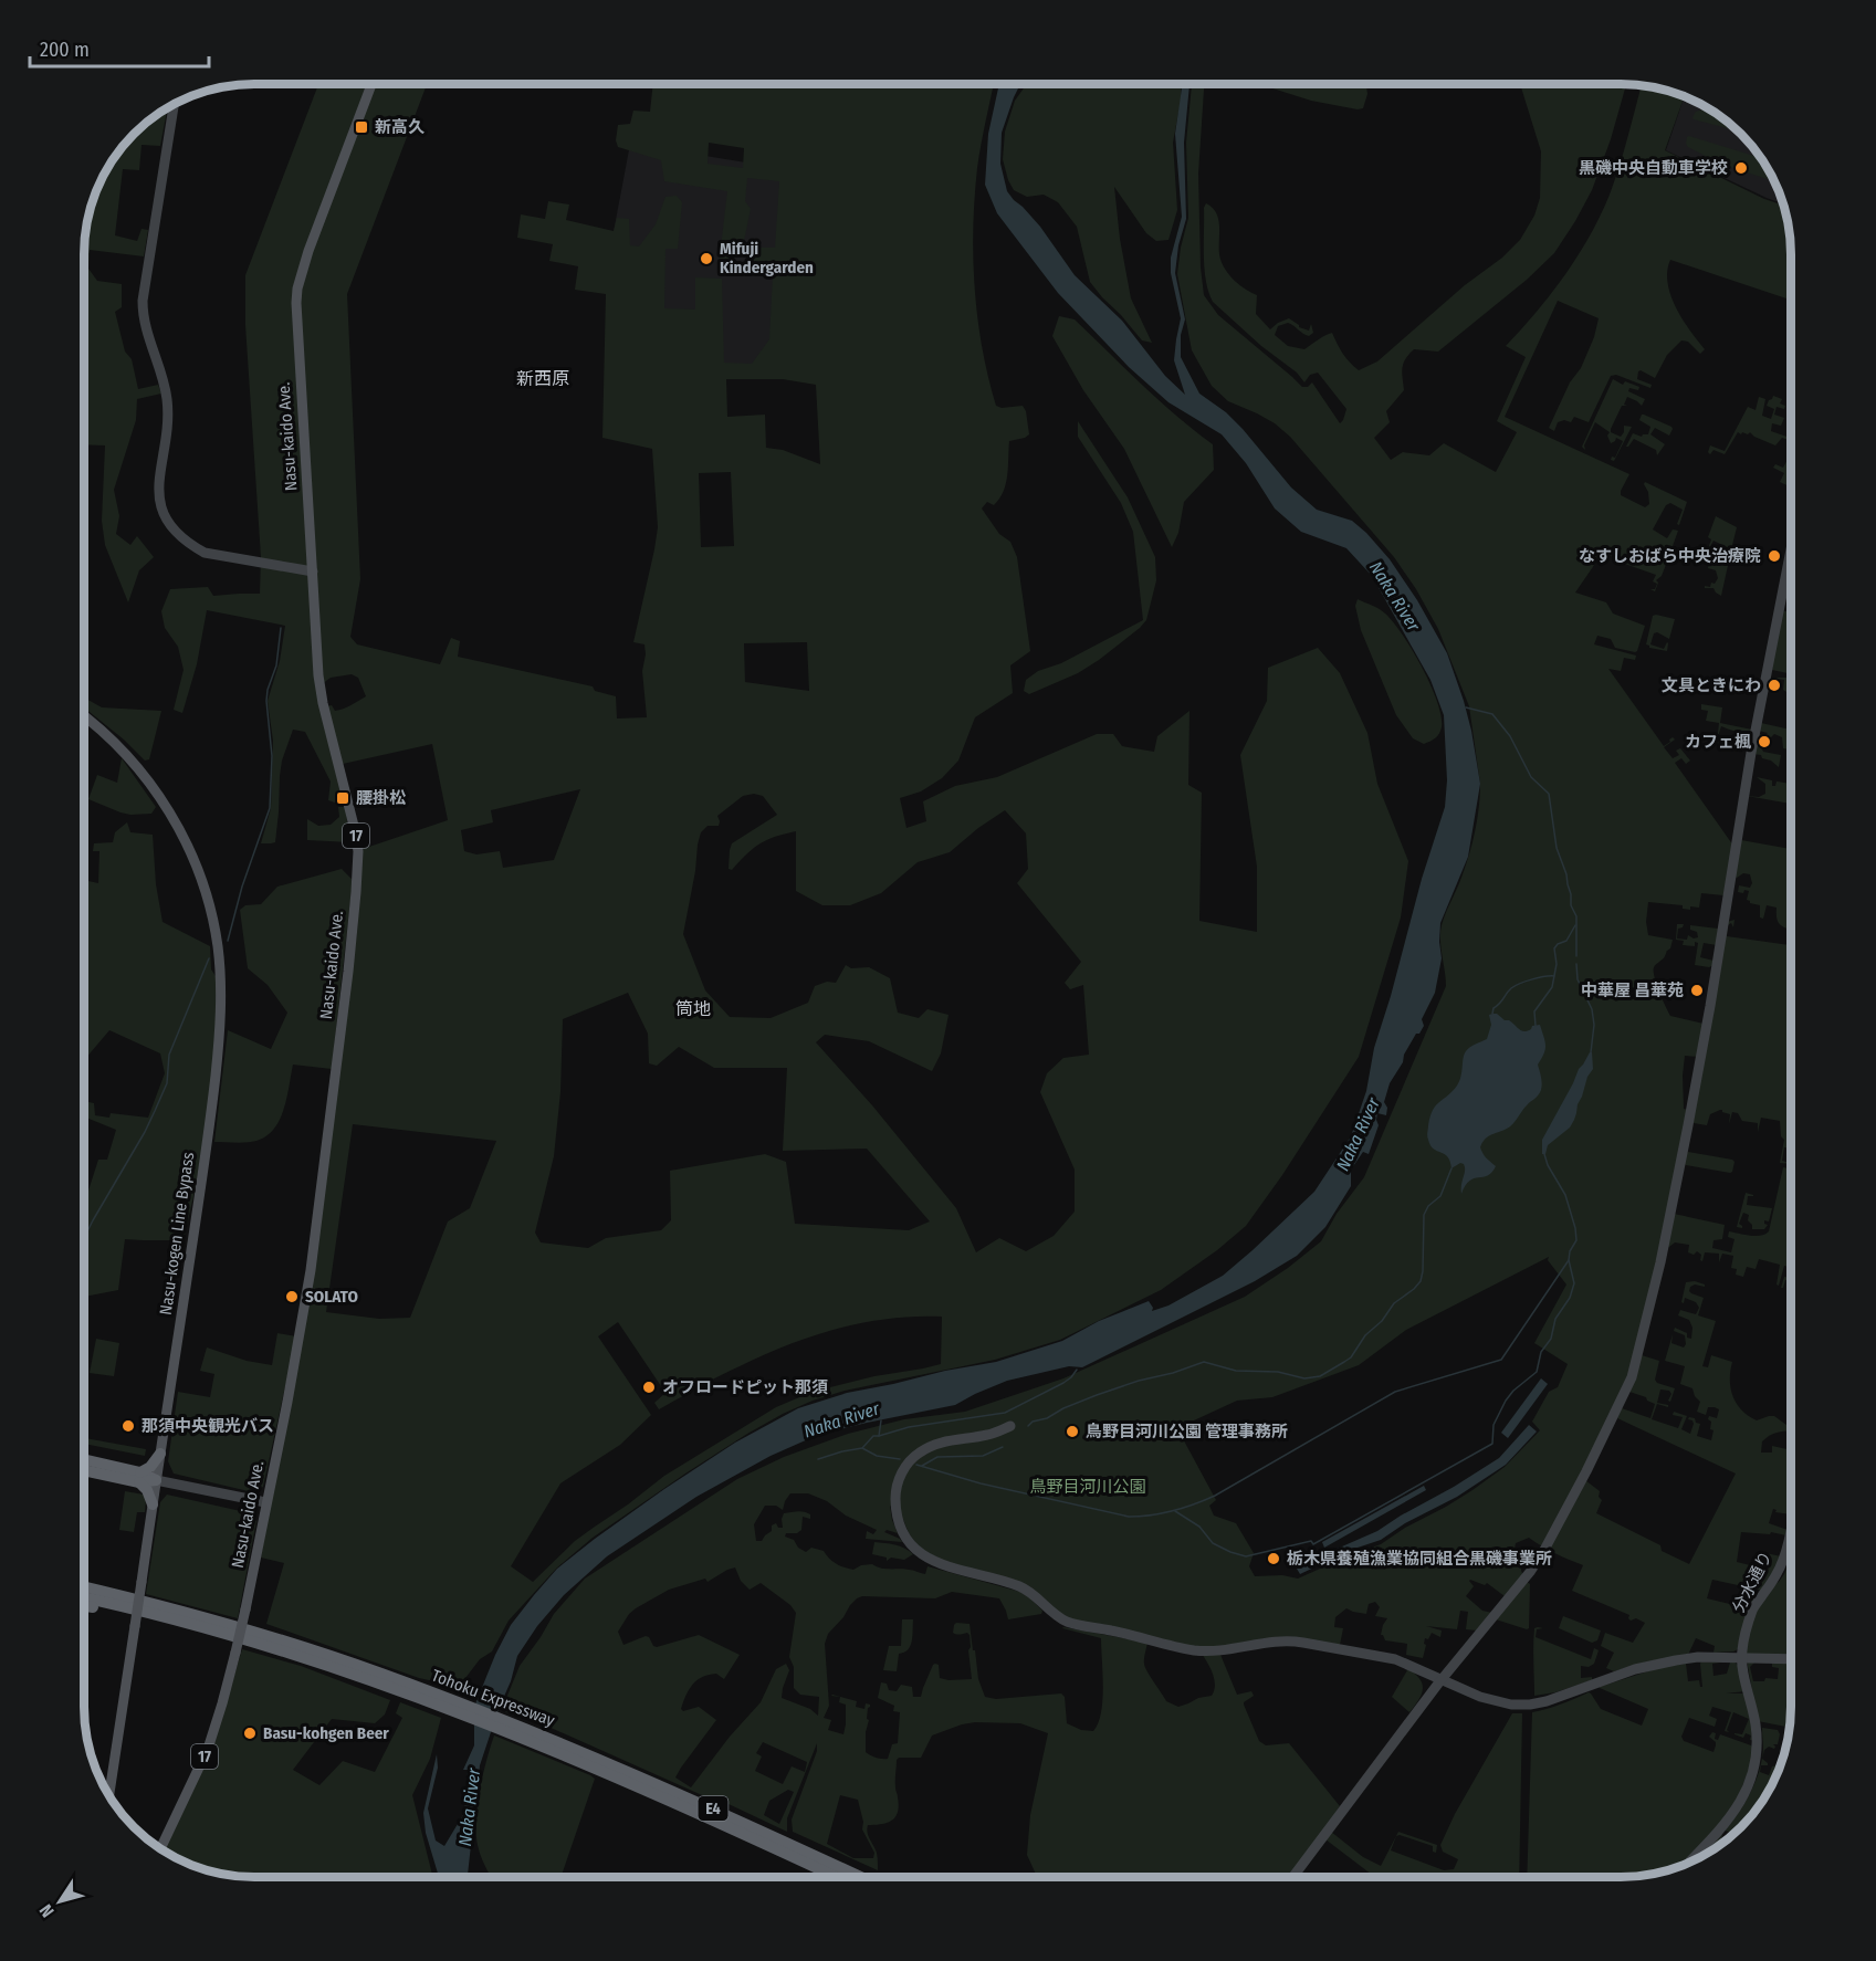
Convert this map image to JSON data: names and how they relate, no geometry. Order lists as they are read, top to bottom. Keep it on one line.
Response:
{"streets":{"highway":["Tohoku Expressway","E4"],"main road":["Nasu-kaido Ave.","17","Nasu-kogen Line Bypass"],"street":["分水通り"]},"districts":["新西原","筒地"],"water":["Naka River"],"parks":["鳥野目河川公園"],"places":{"transit":["新高久","腰掛松"],"other":["黒磯中央自動車学校","Mifuji Kindergarden","なすしおばら中央治療院","文具ときにわ","カフェ楓","中華屋 昌華苑","SOLATO","オフロードピット那須","那須中央観光バス","鳥野目河川公園 管理事務所","栃木県養殖漁業協同組合黒磯事業所","Basu-kohgen Beer"]},"scale_bar":"200 m","north":"bottom left"}
